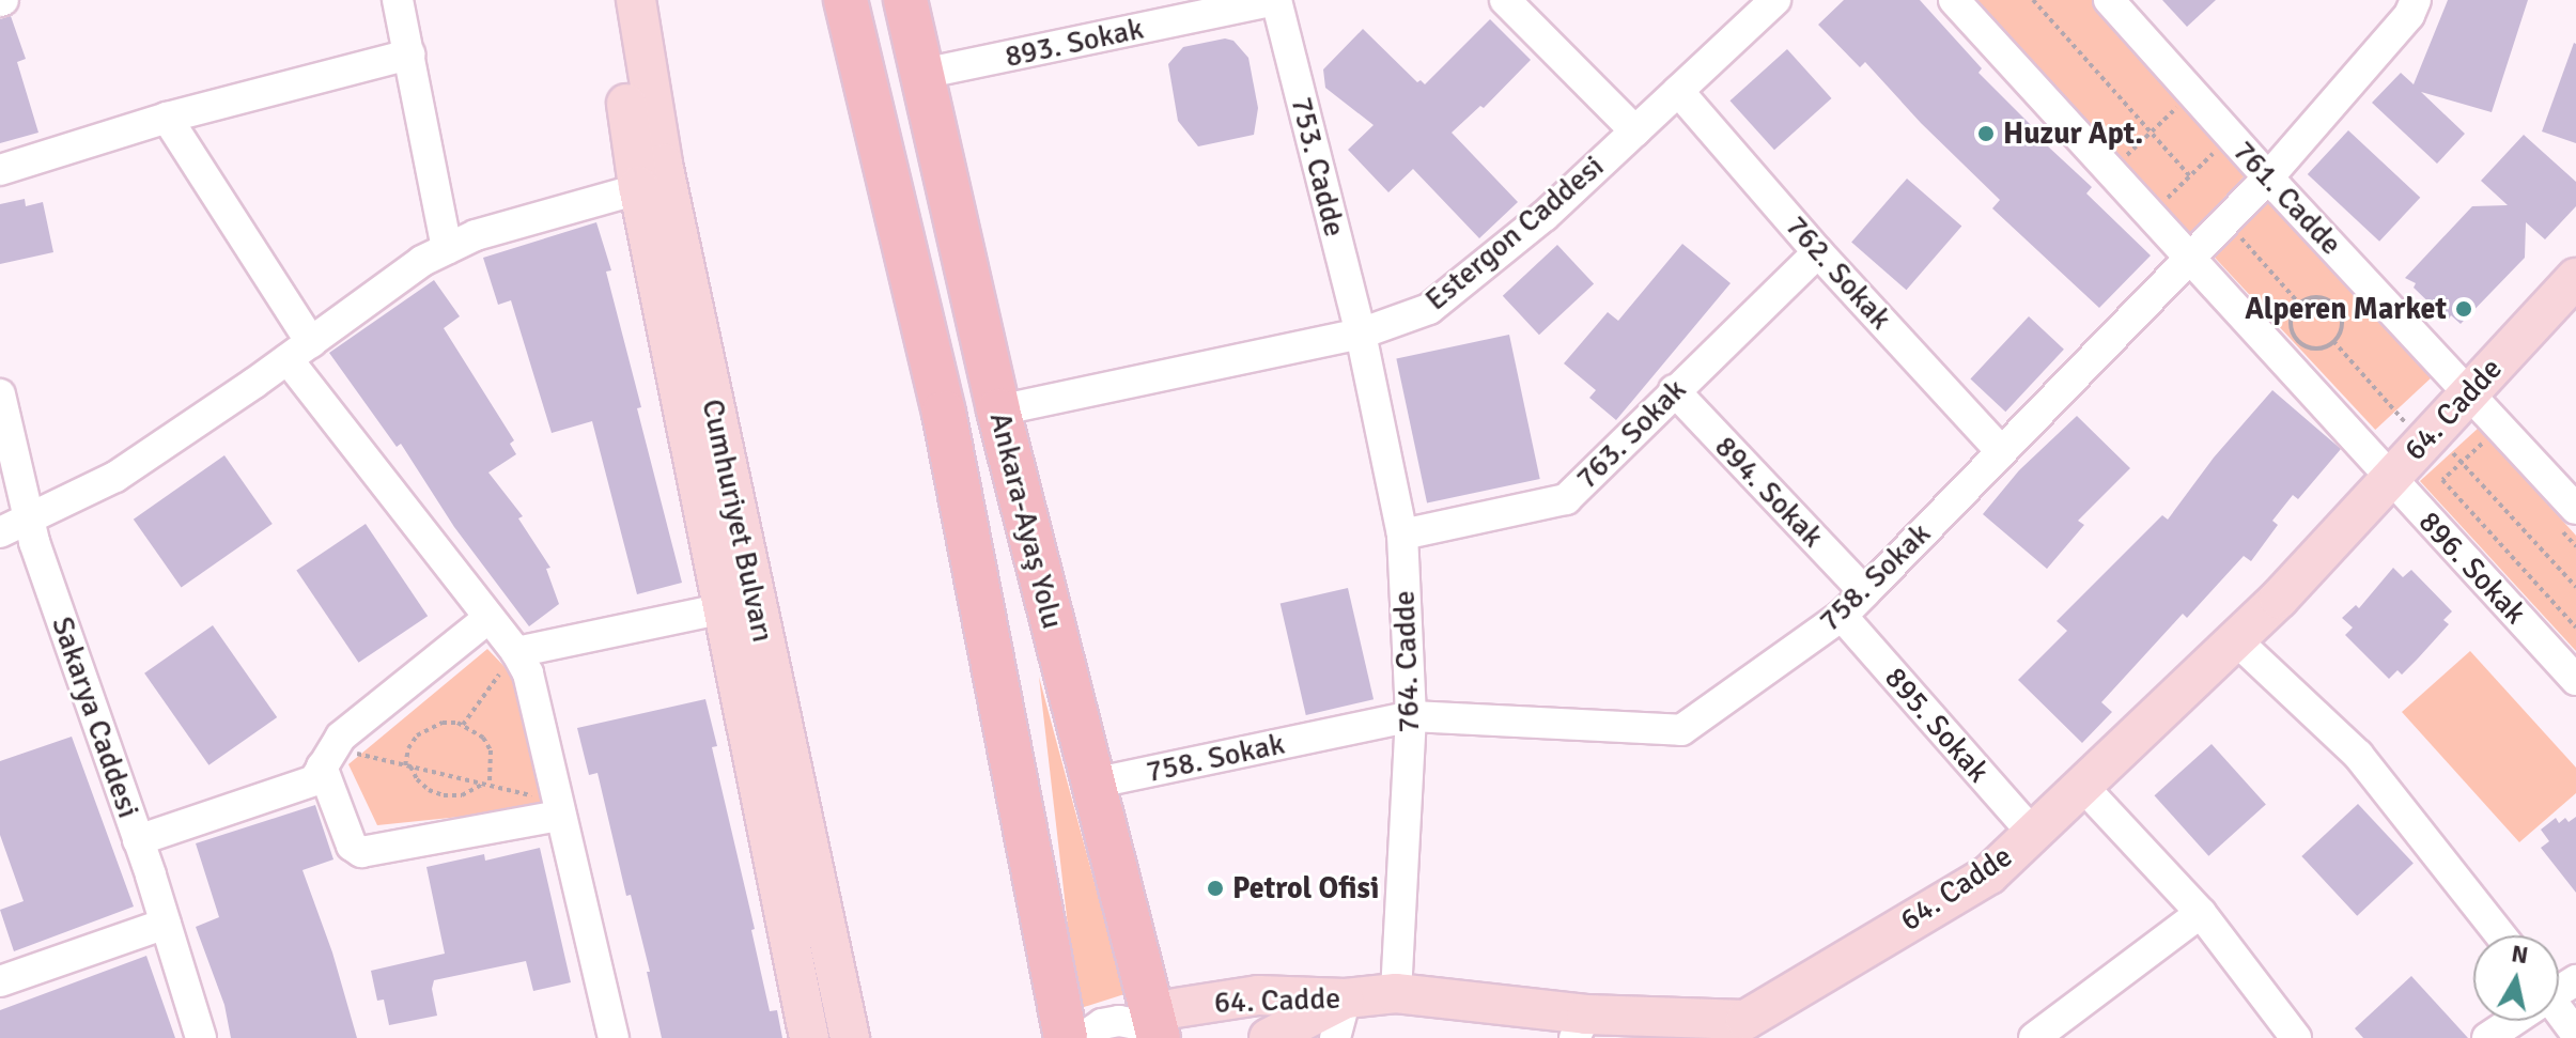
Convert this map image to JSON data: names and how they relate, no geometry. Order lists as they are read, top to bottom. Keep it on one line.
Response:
{"streets":{"highway":["Ankara-Ayaş Yolu"],"main road":["64. Cadde","Cumhuriyet Bulvarı"],"street":["893. Sokak","753. Cadde","761. Cadde","Estergon Caddesi","762. Sokak","763. Sokak","894. Sokak","896. Sokak","758. Sokak","764. Cadde","Sakarya Caddesi","895. Sokak"]},"crossings":[["893. Sokak","753. Cadde"],["893. Sokak","Ankara-Ayaş Yolu"],["753. Cadde","Estergon Caddesi"],["753. Cadde","764. Cadde"],["761. Cadde","64. Cadde"],["761. Cadde","758. Sokak"],["Estergon Caddesi","762. Sokak"],["Estergon Caddesi","Ankara-Ayaş Yolu"],["Estergon Caddesi","764. Cadde"],["762. Sokak","763. Sokak"],["762. Sokak","758. Sokak"],["64. Cadde","Ankara-Ayaş Yolu"],["64. Cadde","896. Sokak"],["64. Cadde","764. Cadde"],["64. Cadde","895. Sokak"],["763. Sokak","894. Sokak"],["763. Sokak","764. Cadde"],["894. Sokak","758. Sokak"],["Ankara-Ayaş Yolu","758. Sokak"],["896. Sokak","758. Sokak"],["758. Sokak","764. Cadde"],["758. Sokak","895. Sokak"]],"places":["Huzur Apt.","Alperen Market","Petrol Ofisi"],"north":"top"}
